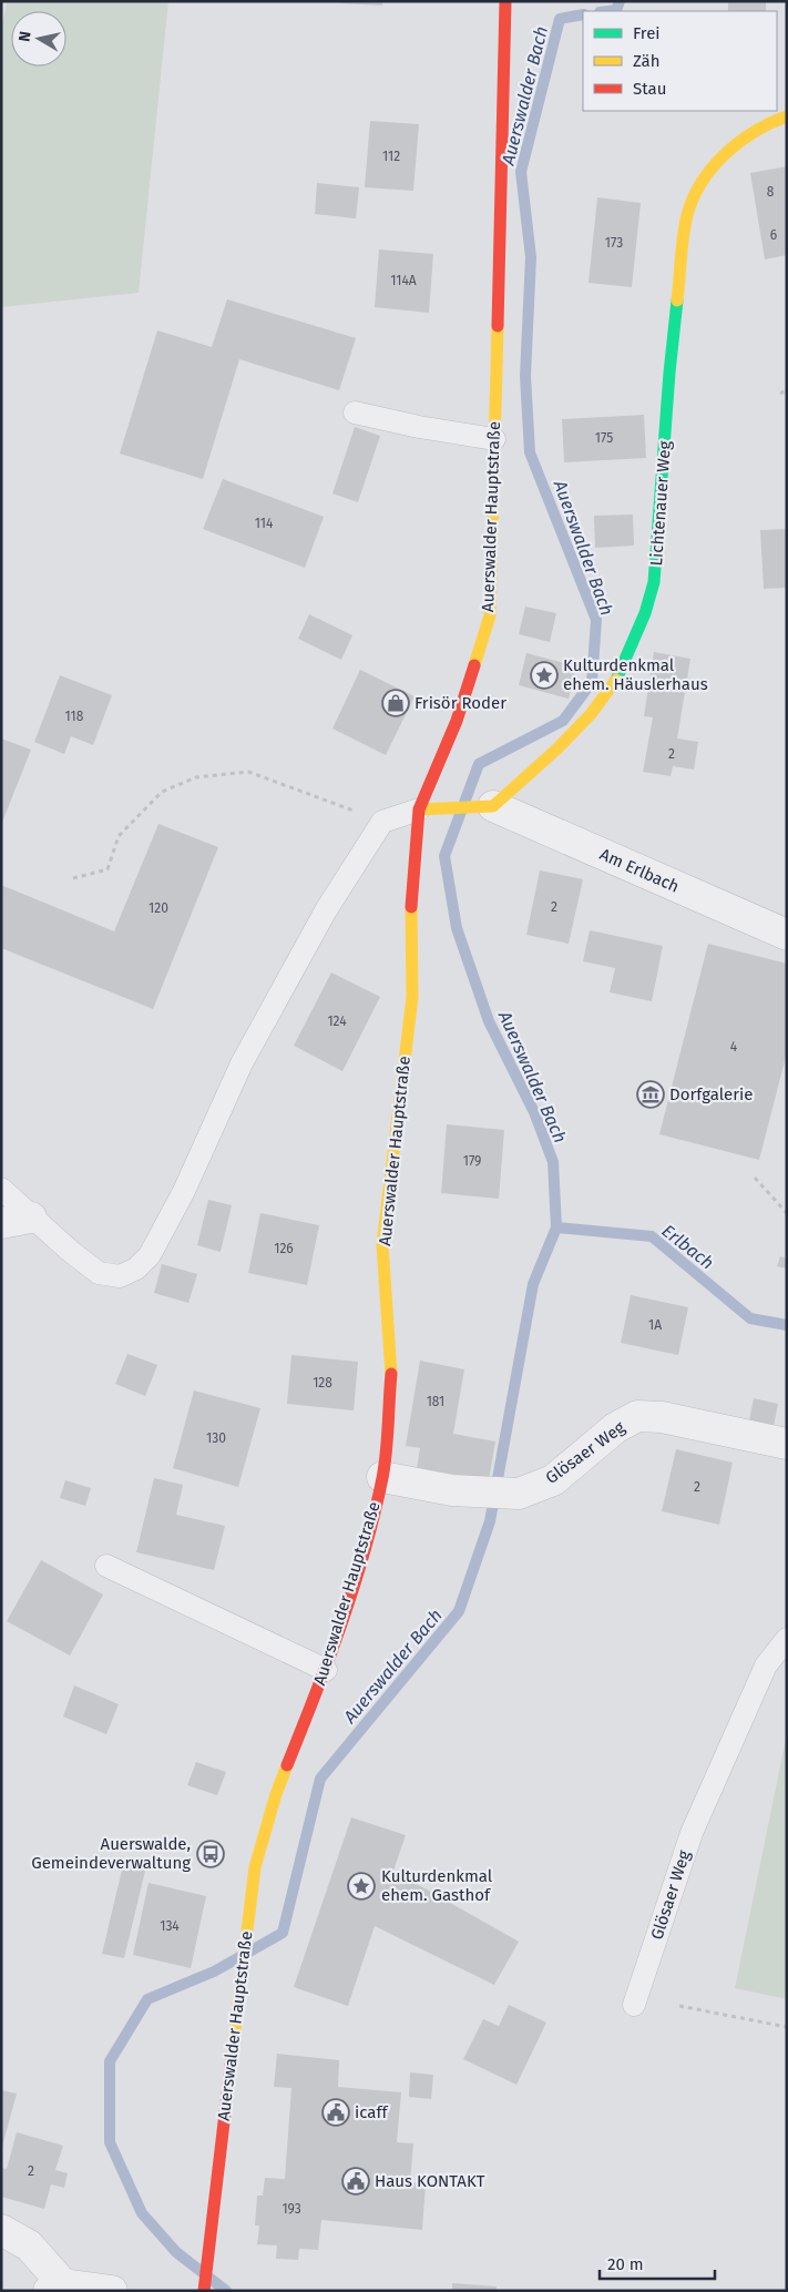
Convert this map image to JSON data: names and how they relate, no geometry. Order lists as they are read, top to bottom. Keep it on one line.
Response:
{"streets":{"main road":["Lichtenauer Weg","Auerswalder Hauptstraße"],"street":["Am Erlbach","Glösaer Weg"]},"crossings":[["Lichtenauer Weg","Am Erlbach"],["Auerswalder Hauptstraße","Glösaer Weg"]],"water":["Auerswalder Bach","Erlbach"],"places":{"place":["Kulturdenkmal ehem. Häuslerhaus","Kulturdenkmal ehem. Gasthof"],"shop":["Frisör Roder"],"museum":["Dorfgalerie"],"bus stop":["Auerswalde, Gemeindeverwaltung"],"public building":["icaff","Haus KONTAKT"]},"house_numbers":["112","8","6","173","114A","175","114","118","2","2","120","124","4","179","126","1A","128","181","130","2","134","2","193"],"legend":["Frei","Zäh","Stau"],"scale_bar":"20 m","north":"left"}
